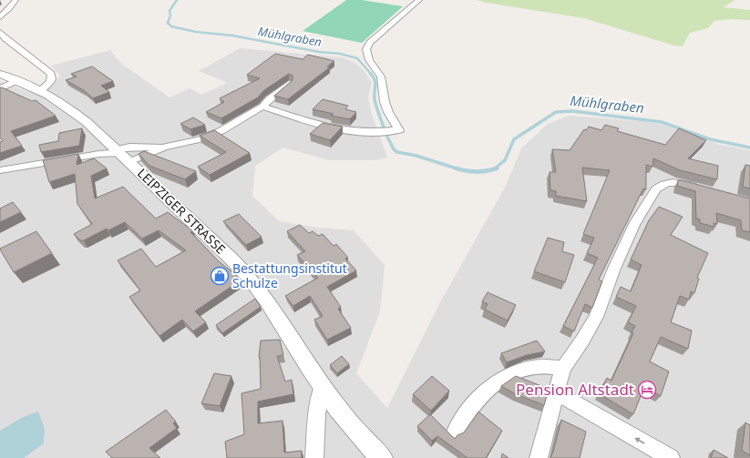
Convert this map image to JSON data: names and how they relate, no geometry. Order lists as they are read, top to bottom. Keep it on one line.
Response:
{"streets":{"street":["LEIPZIGER STRASSE"]},"water":["Mühlgraben"],"places":{"shop":["Bestattungsinstitut Schulze"],"hotel":["Pension Altstadt"]}}
